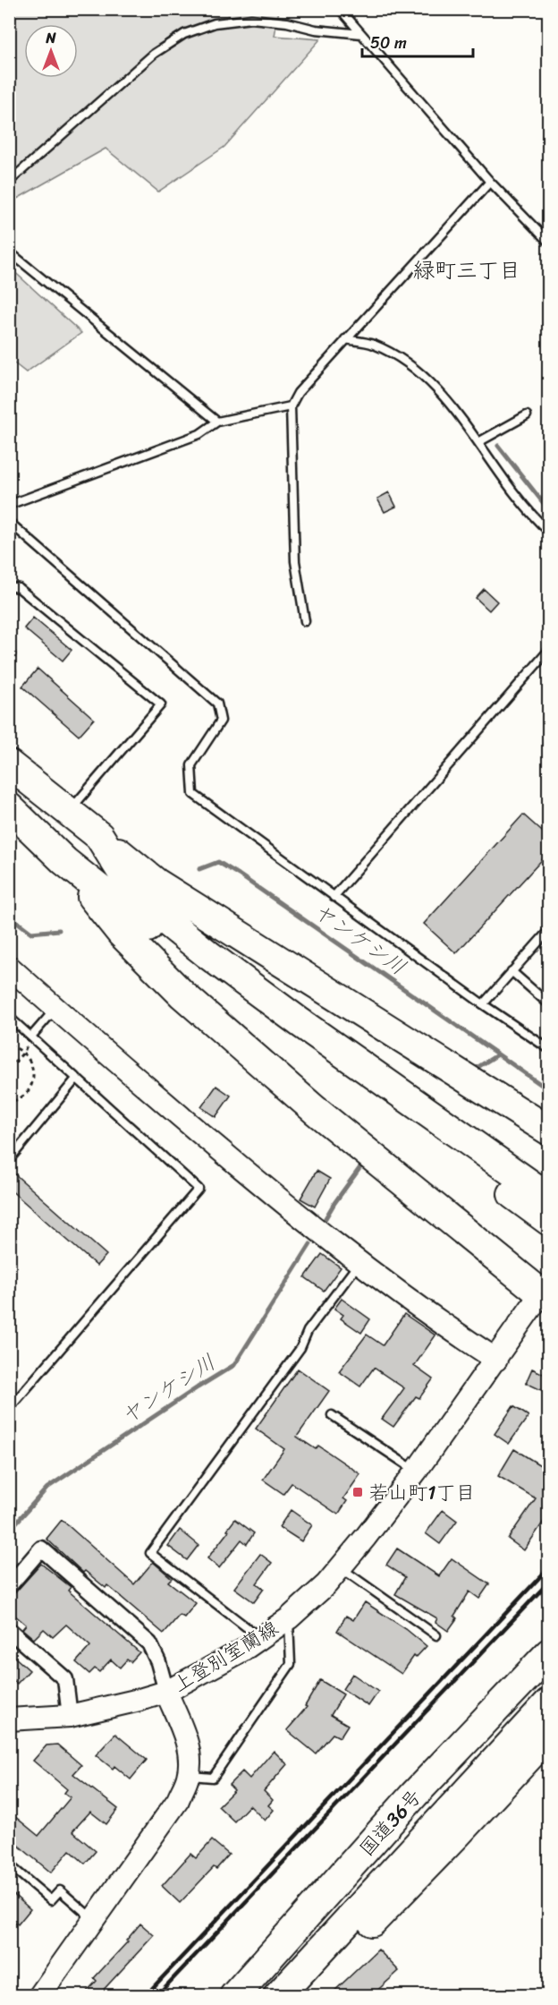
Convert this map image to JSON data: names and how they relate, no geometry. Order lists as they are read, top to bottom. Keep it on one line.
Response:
{"streets":{"highway":["国道36号"],"street":["上登別室蘭線"]},"districts":["緑町三丁目"],"water":["ヤンケシ川"],"places":{"transit":["若山町1丁目"]},"scale_bar":"50 m","north":"top"}
